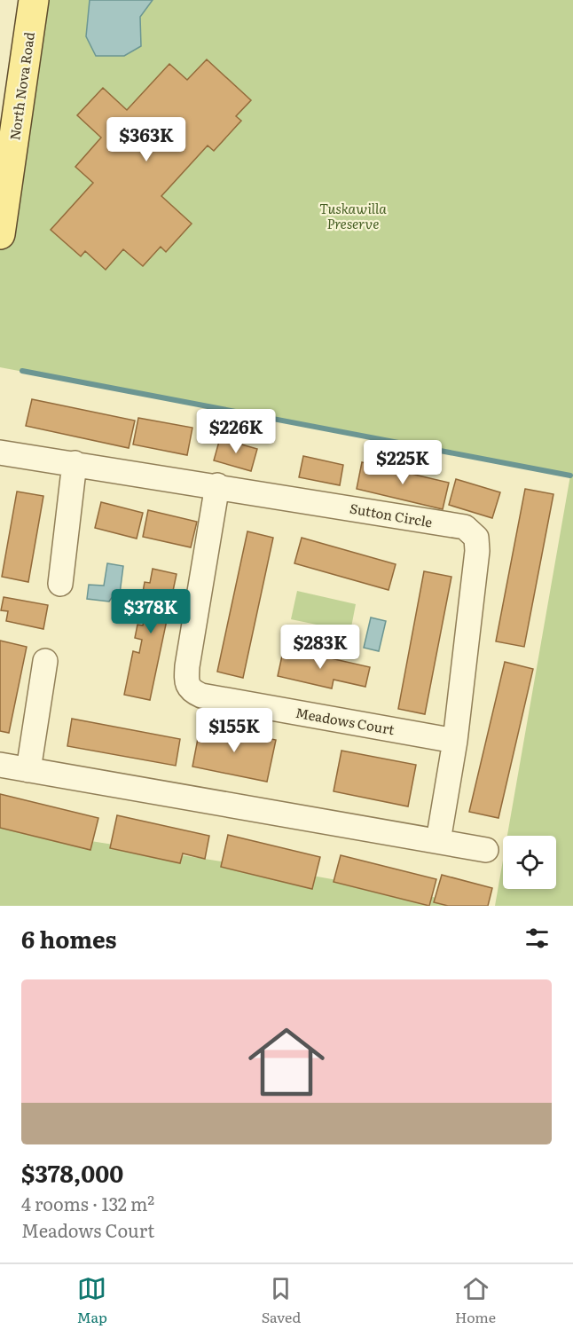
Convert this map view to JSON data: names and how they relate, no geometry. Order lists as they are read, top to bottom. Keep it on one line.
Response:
{"streets":{"main road":["North Nova Road"],"street":["Sutton Circle","Meadows Court"]},"crossings":[["Sutton Circle","Meadows Court"]],"parks":["Tuskawilla Preserve"],"page":{"price":["$363K","$226K","$225K","$378K","$283K","$155K"],"heading":"6 homes","list":[{"name":"$378,000","note":"4 rooms · 132 m² · Meadows Court"}],"tabs":["Map","Saved","Home"]}}
